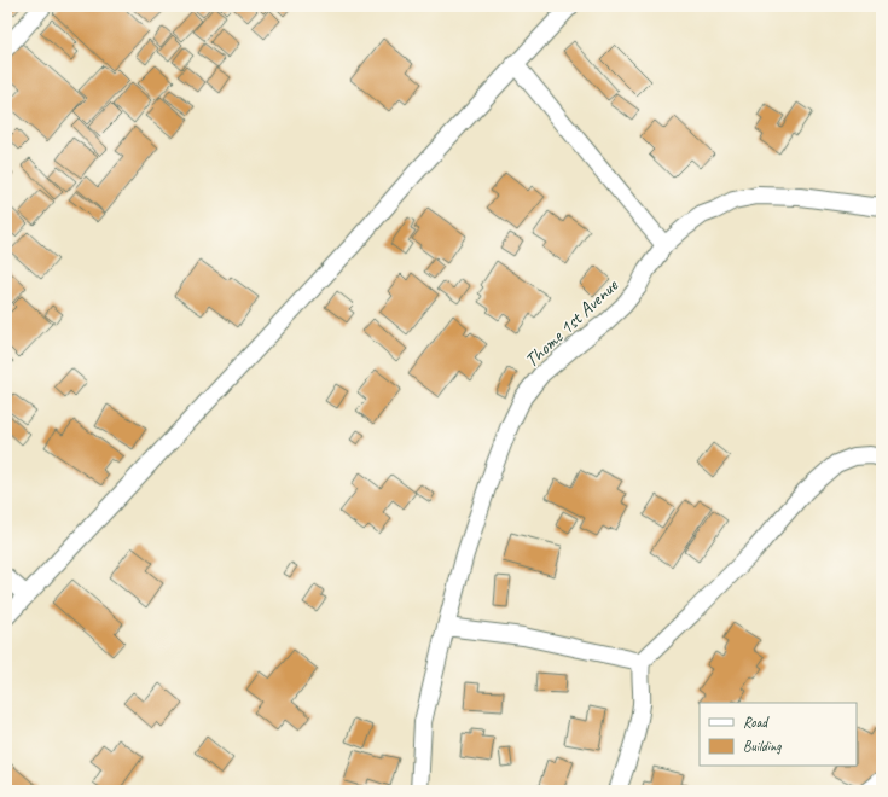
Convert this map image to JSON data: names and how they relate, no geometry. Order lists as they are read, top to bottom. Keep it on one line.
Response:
{"streets":{"street":["Thome 1st Avenue"]},"legend":["Road","Building"]}
